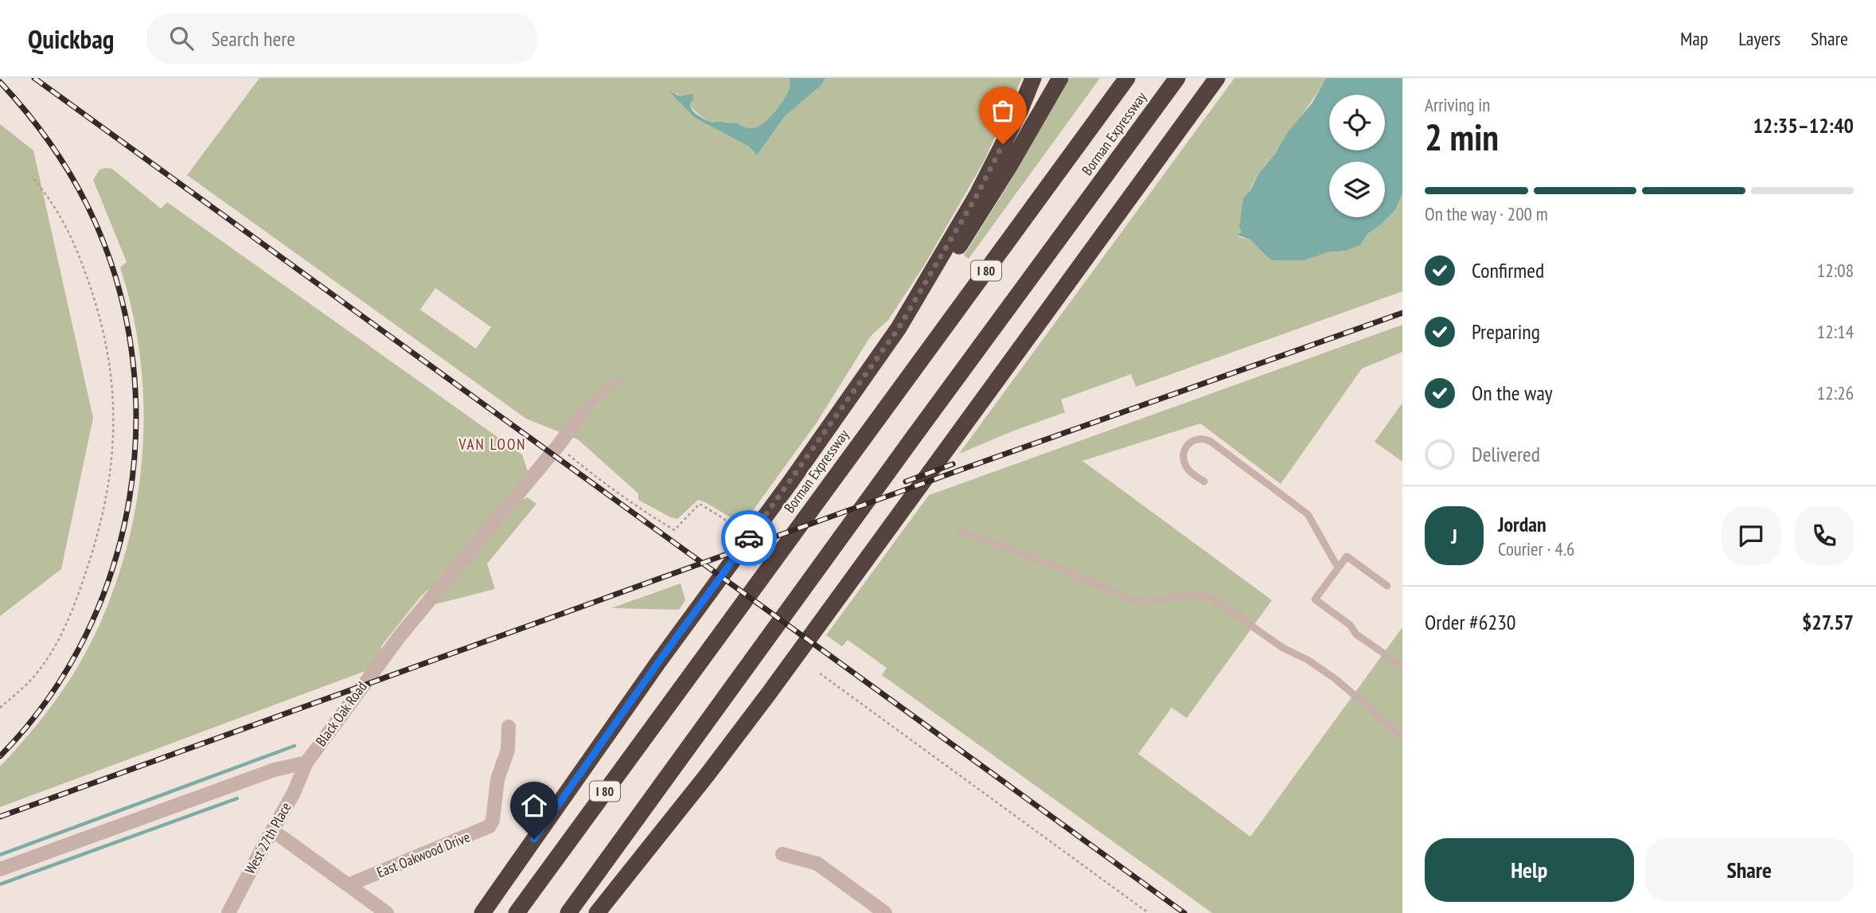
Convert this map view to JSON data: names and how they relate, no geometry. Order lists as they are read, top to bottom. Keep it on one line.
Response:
{"streets":{"highway":["Borman Expressway","I 80"],"street":["Black Oak Road","West 27th Place","East Oakwood Drive"]},"crossings":[["Black Oak Road","West 27th Place"]],"districts":["VAN LOON"],"page":{"header":"Quickbag","search":"Search here","nav":["Map","Layers","Share"],"heading":["2 min","Arriving in","12:35–12:40"],"panel":["Jordan","Courier · 4.6","Order #6230","$27.57"],"bar":"On the way · 200 m","list":[["Confirmed","12:08"],["Preparing","12:14"],["On the way","12:26"],"Delivered"],"round":"J","buttons":["Help","Share"]}}
